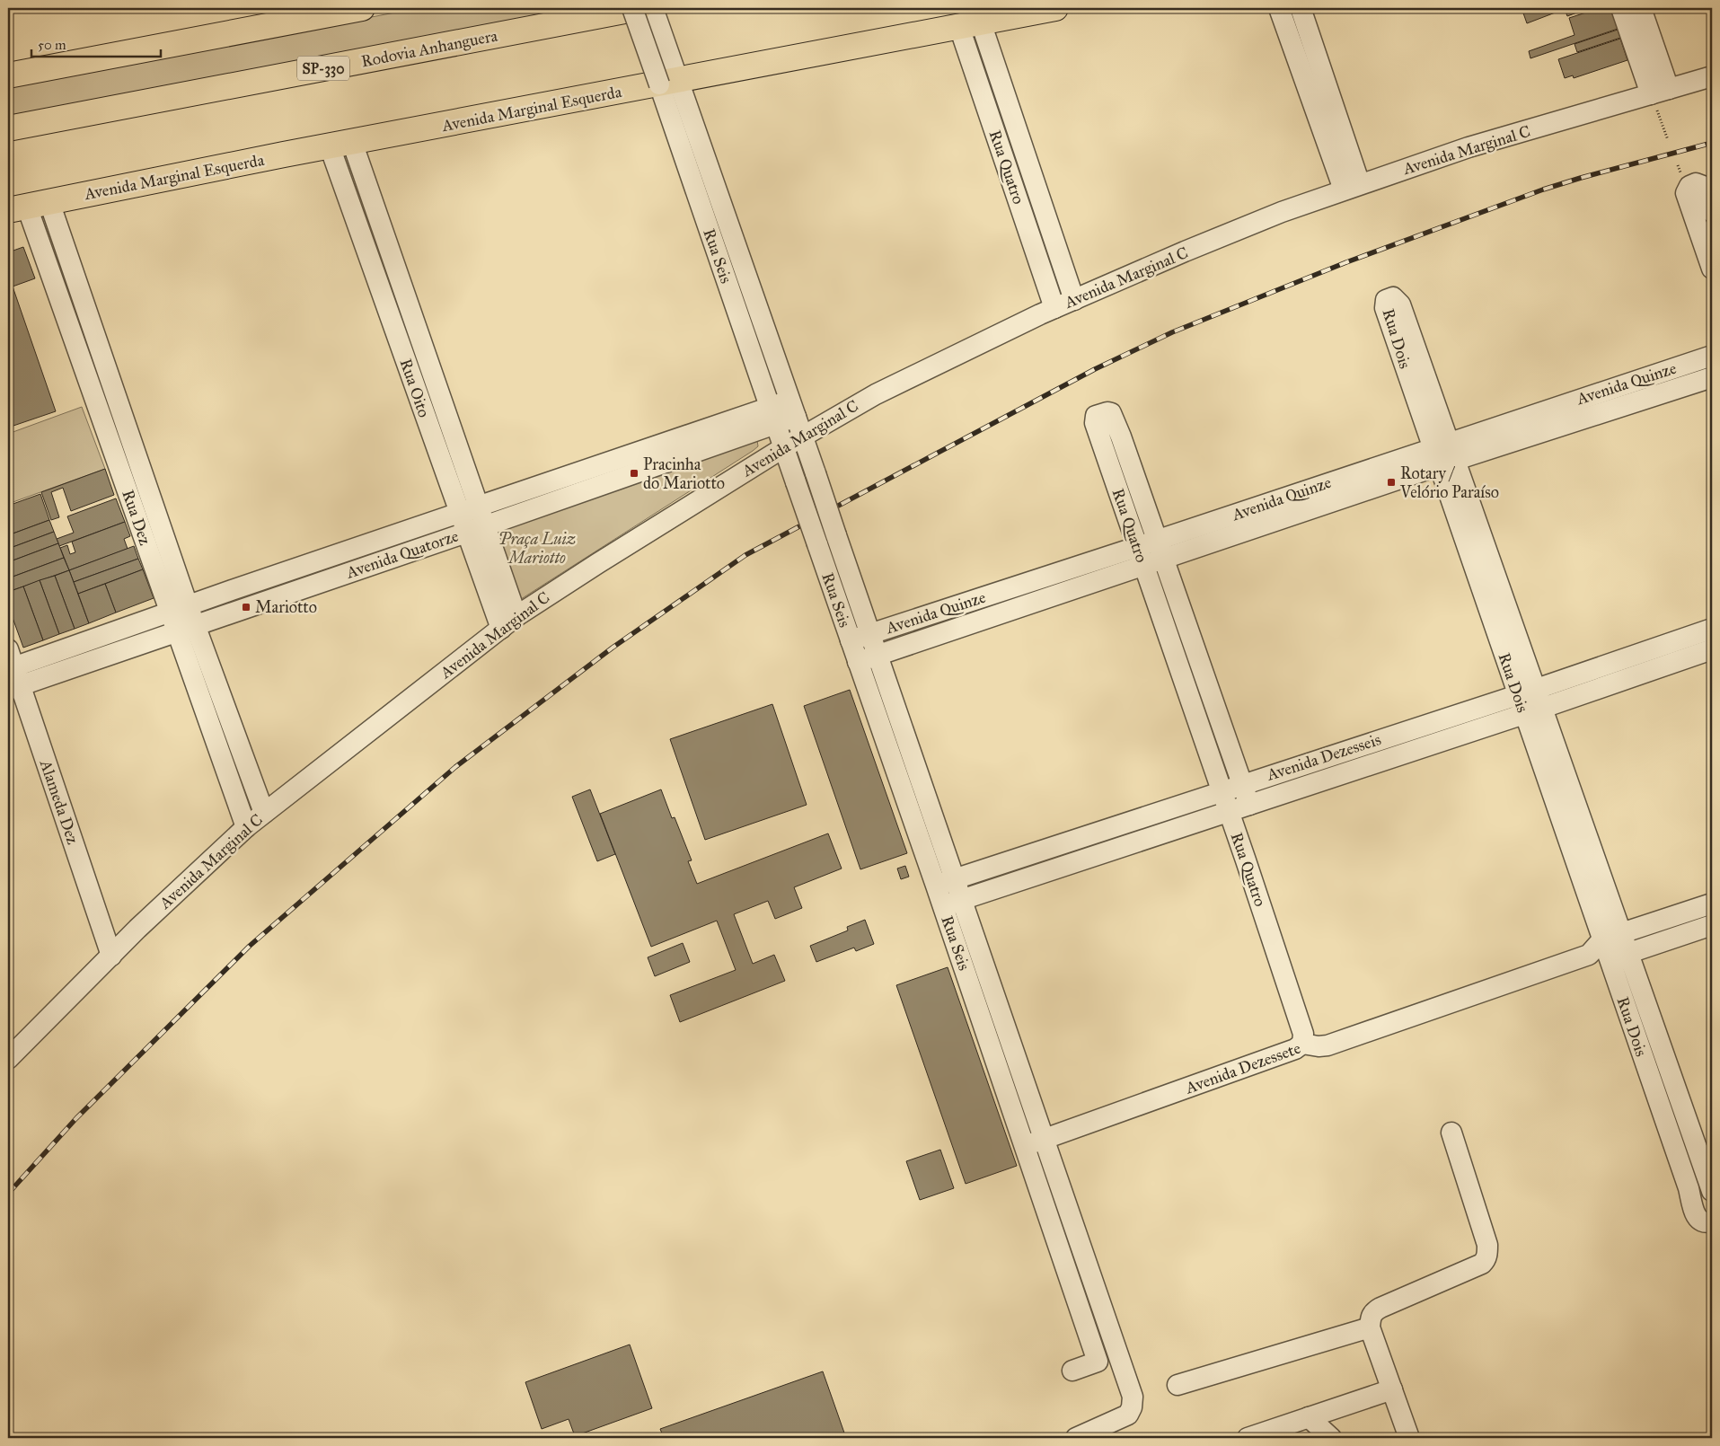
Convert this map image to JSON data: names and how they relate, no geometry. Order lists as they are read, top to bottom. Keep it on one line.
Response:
{"streets":{"main road":["Rodovia Anhanguera","SP-330","Avenida Marginal Esquerda"],"street":["Avenida Marginal C","Rua Quatro","Rua Seis","Rua Dois","Avenida Quinze","Rua Oito","Rua Dez","Avenida Quatorze","Avenida Dezesseis","Alameda Dez","Avenida Dezessete"]},"crossings":[["Avenida Marginal Esquerda","Rua Quatro"],["Avenida Marginal Esquerda","Rua Seis"],["Avenida Marginal Esquerda","Rua Oito"],["Avenida Marginal Esquerda","Rua Dez"],["Avenida Marginal C","Rua Quatro"],["Avenida Marginal C","Rua Seis"],["Avenida Marginal C","Rua Oito"],["Avenida Marginal C","Rua Dez"],["Avenida Marginal C","Alameda Dez"],["Rua Quatro","Avenida Quinze"],["Rua Quatro","Avenida Dezesseis"],["Rua Quatro","Avenida Dezessete"],["Rua Seis","Avenida Quinze"],["Rua Seis","Avenida Quatorze"],["Rua Seis","Avenida Dezesseis"],["Rua Seis","Avenida Dezessete"],["Rua Dois","Avenida Quinze"],["Rua Dois","Avenida Dezesseis"],["Rua Dois","Avenida Dezessete"],["Rua Oito","Avenida Quatorze"],["Rua Dez","Avenida Quatorze"],["Avenida Quatorze","Alameda Dez"]],"parks":["Praça Luiz Mariotto"],"places":{"transit":["Pracinha do Mariotto","Rotary / Velório Paraíso","Mariotto"]},"scale_bar":"50 m"}
